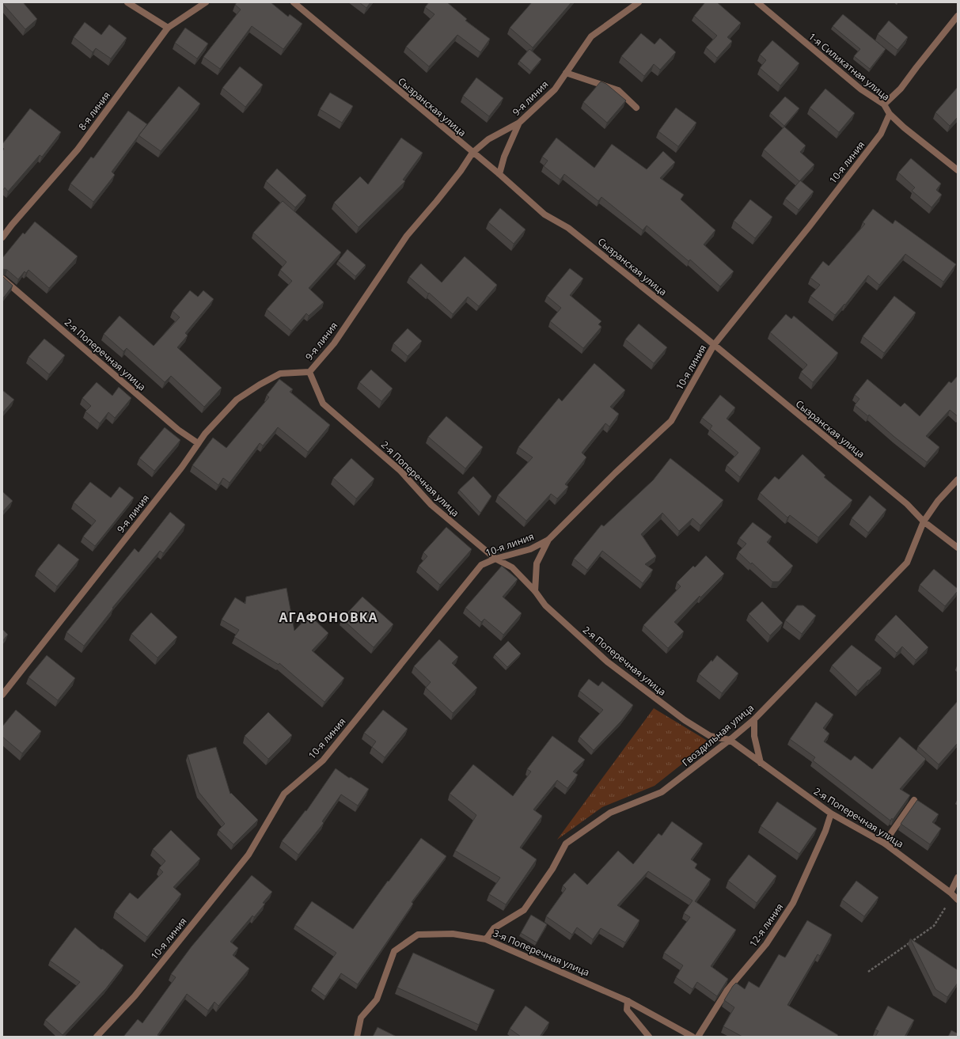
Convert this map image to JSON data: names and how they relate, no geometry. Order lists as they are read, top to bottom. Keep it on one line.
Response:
{"streets":{"street":["1-я Силикатная улица","9-я линия","Сызранская улица","8-я линия","10-я линия","2-я Поперечная улица","Гвоздильная улица","12-я линия","3-я Поперечная улица"]},"crossings":[["1-я Силикатная улица","10-я линия"],["9-я линия","Сызранская улица"],["9-я линия","2-я Поперечная улица"],["Сызранская улица","10-я линия"],["Сызранская улица","Гвоздильная улица"],["10-я линия","2-я Поперечная улица"],["2-я Поперечная улица","Гвоздильная улица"],["2-я Поперечная улица","12-я линия"],["Гвоздильная улица","3-я Поперечная улица"]],"districts":["АГАФОНОВКА"]}
